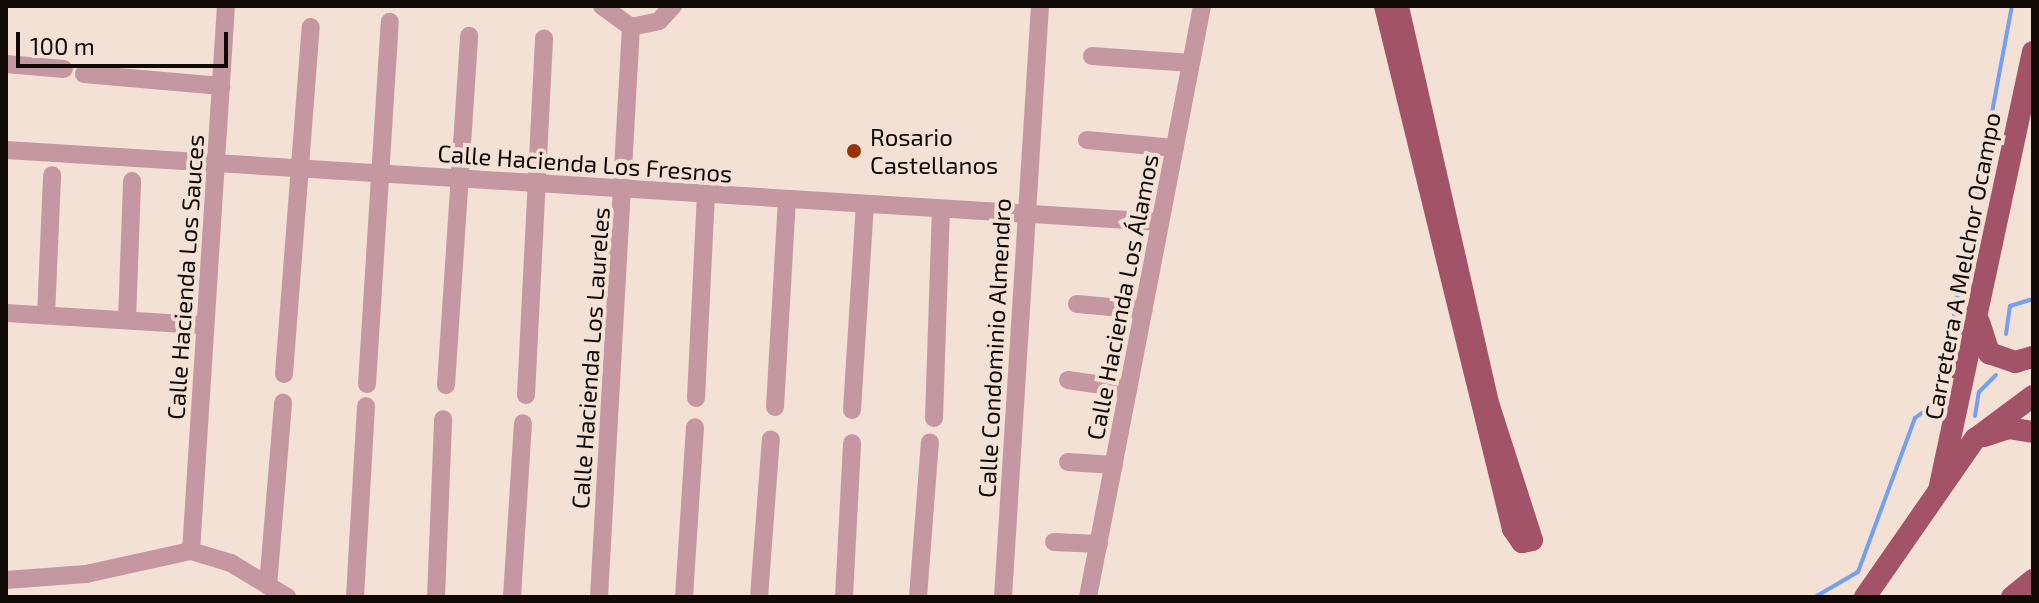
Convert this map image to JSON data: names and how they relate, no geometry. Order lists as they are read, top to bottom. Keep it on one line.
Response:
{"streets":{"main road":["Carretera A Melchor Ocampo"],"street":["Calle Hacienda Los Fresnos","Calle Hacienda Los Sauces","Calle Hacienda Los Álamos","Calle Condominio Almendro","Calle Hacienda Los Laureles"]},"crossings":[["Calle Hacienda Los Fresnos","Calle Hacienda Los Sauces"],["Calle Hacienda Los Fresnos","Calle Hacienda Los Álamos"],["Calle Hacienda Los Fresnos","Calle Condominio Almendro"],["Calle Hacienda Los Fresnos","Calle Hacienda Los Laureles"]],"places":["Rosario Castellanos"],"scale_bar":"100 m"}
